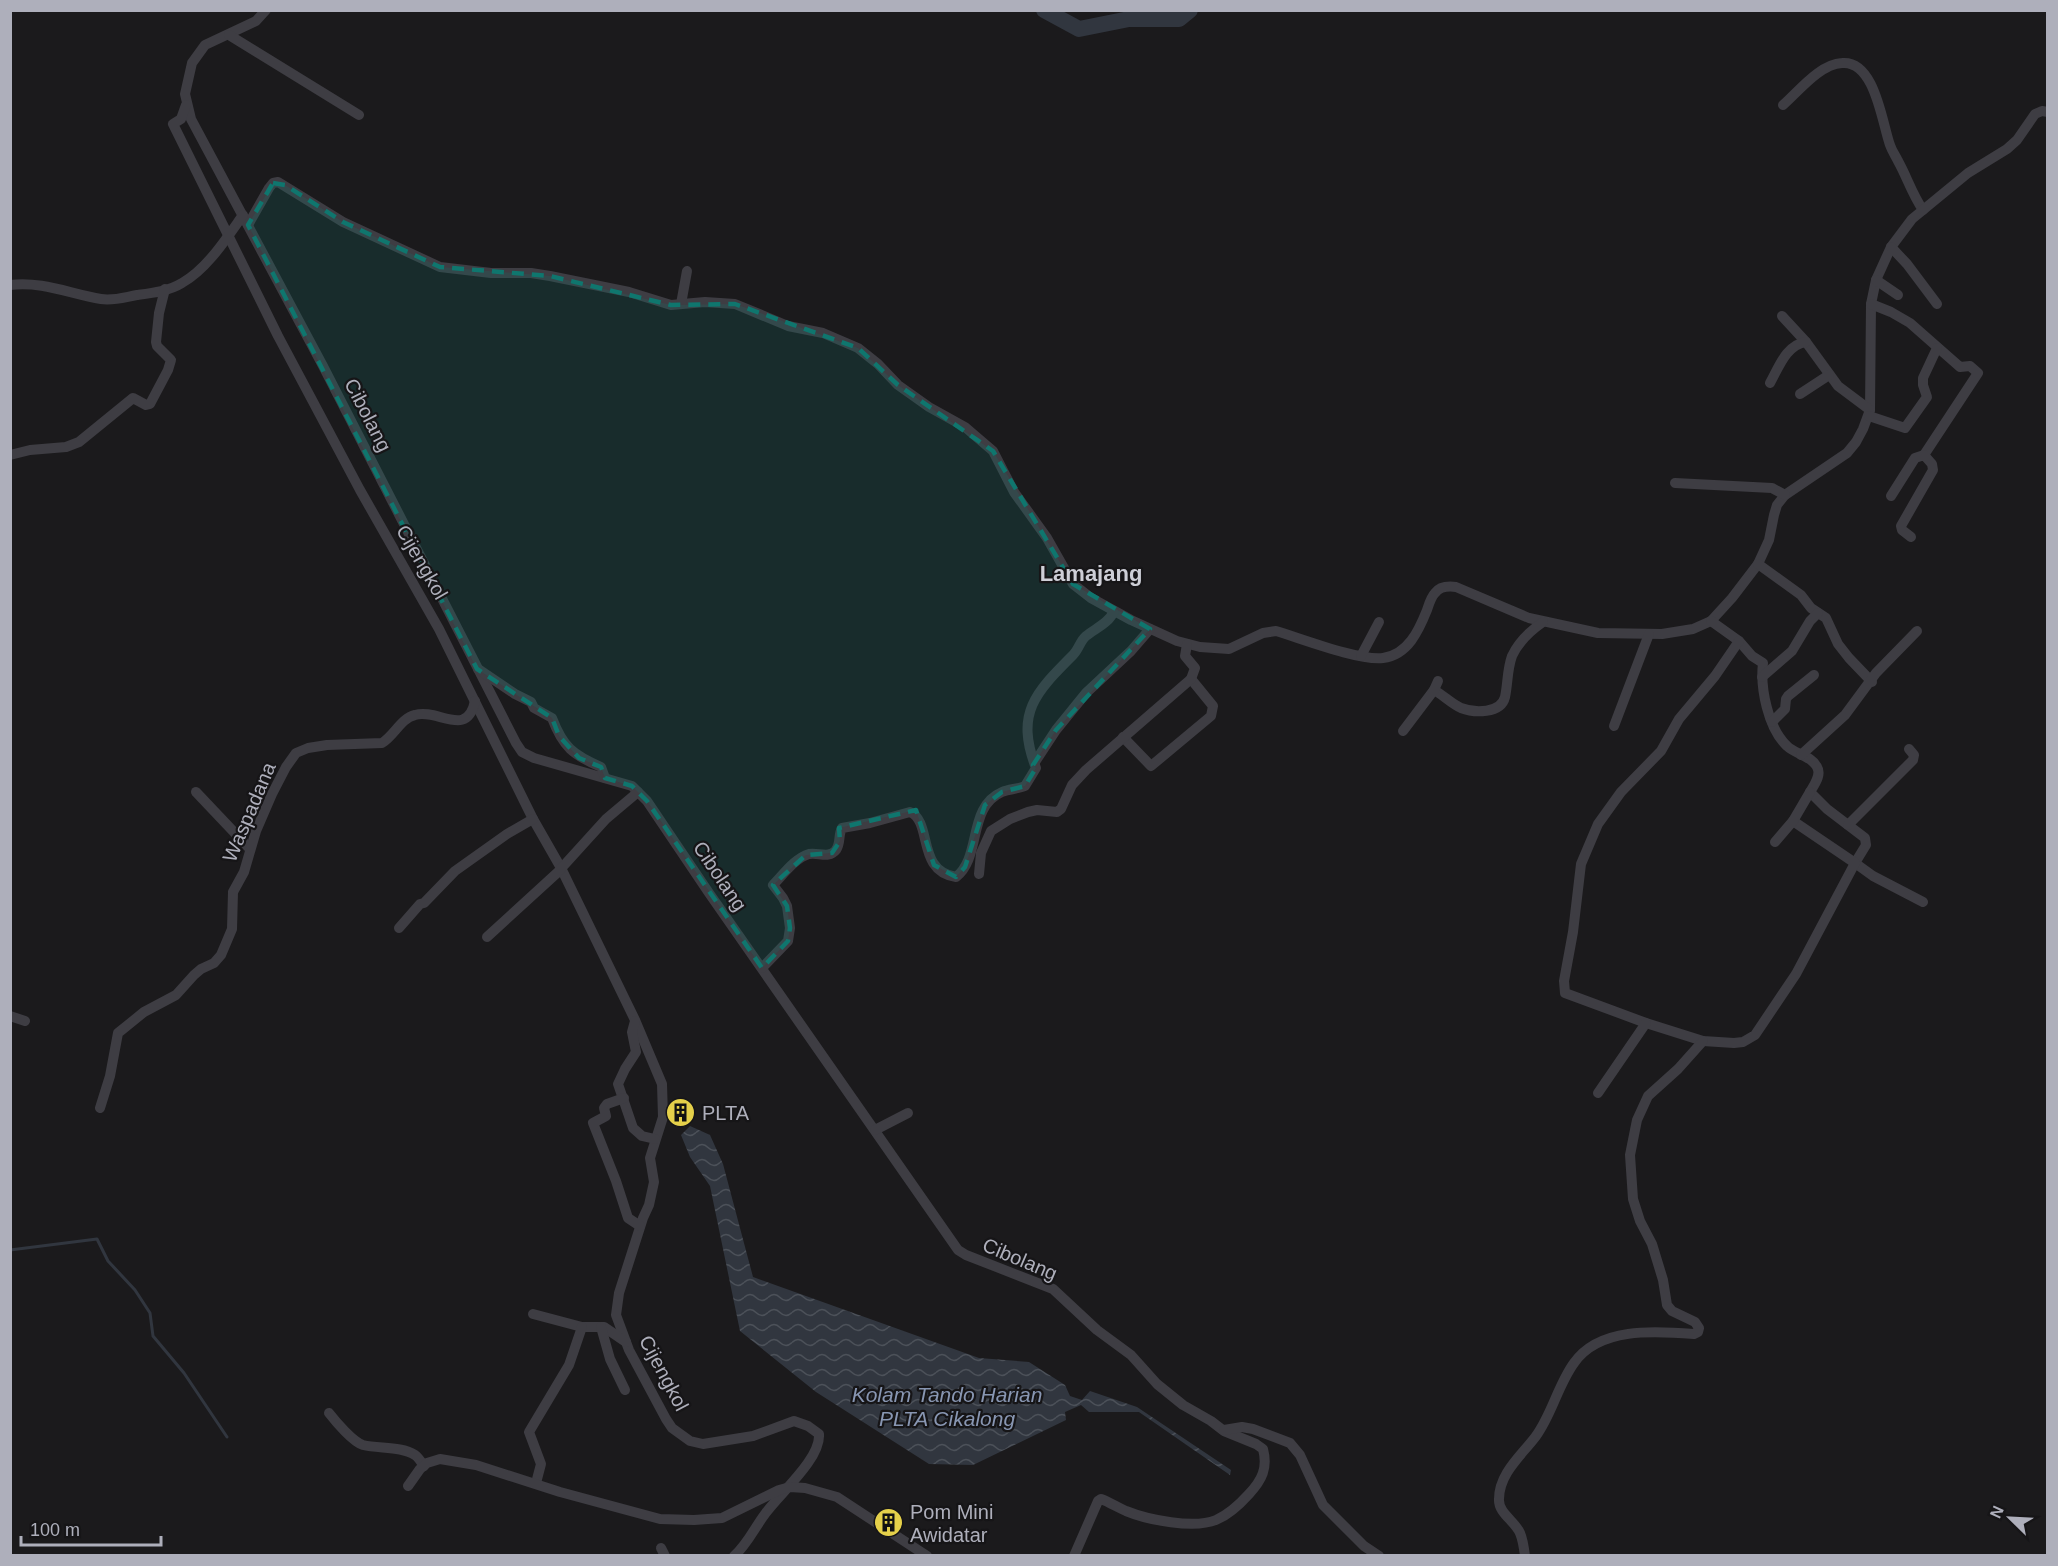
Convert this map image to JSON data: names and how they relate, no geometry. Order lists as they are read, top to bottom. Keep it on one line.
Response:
{"streets":{"street":["Cibolang","Cijengkol","Waspadana"]},"crossings":[["Cibolang","Cijengkol"],["Cijengkol","Waspadana"]],"districts":["Lamajang"],"water":["Kolam Tando Harian PLTA Cikalong"],"places":{"building":["PLTA","Pom Mini Awidatar"]},"scale_bar":"100 m","north":"top left"}
